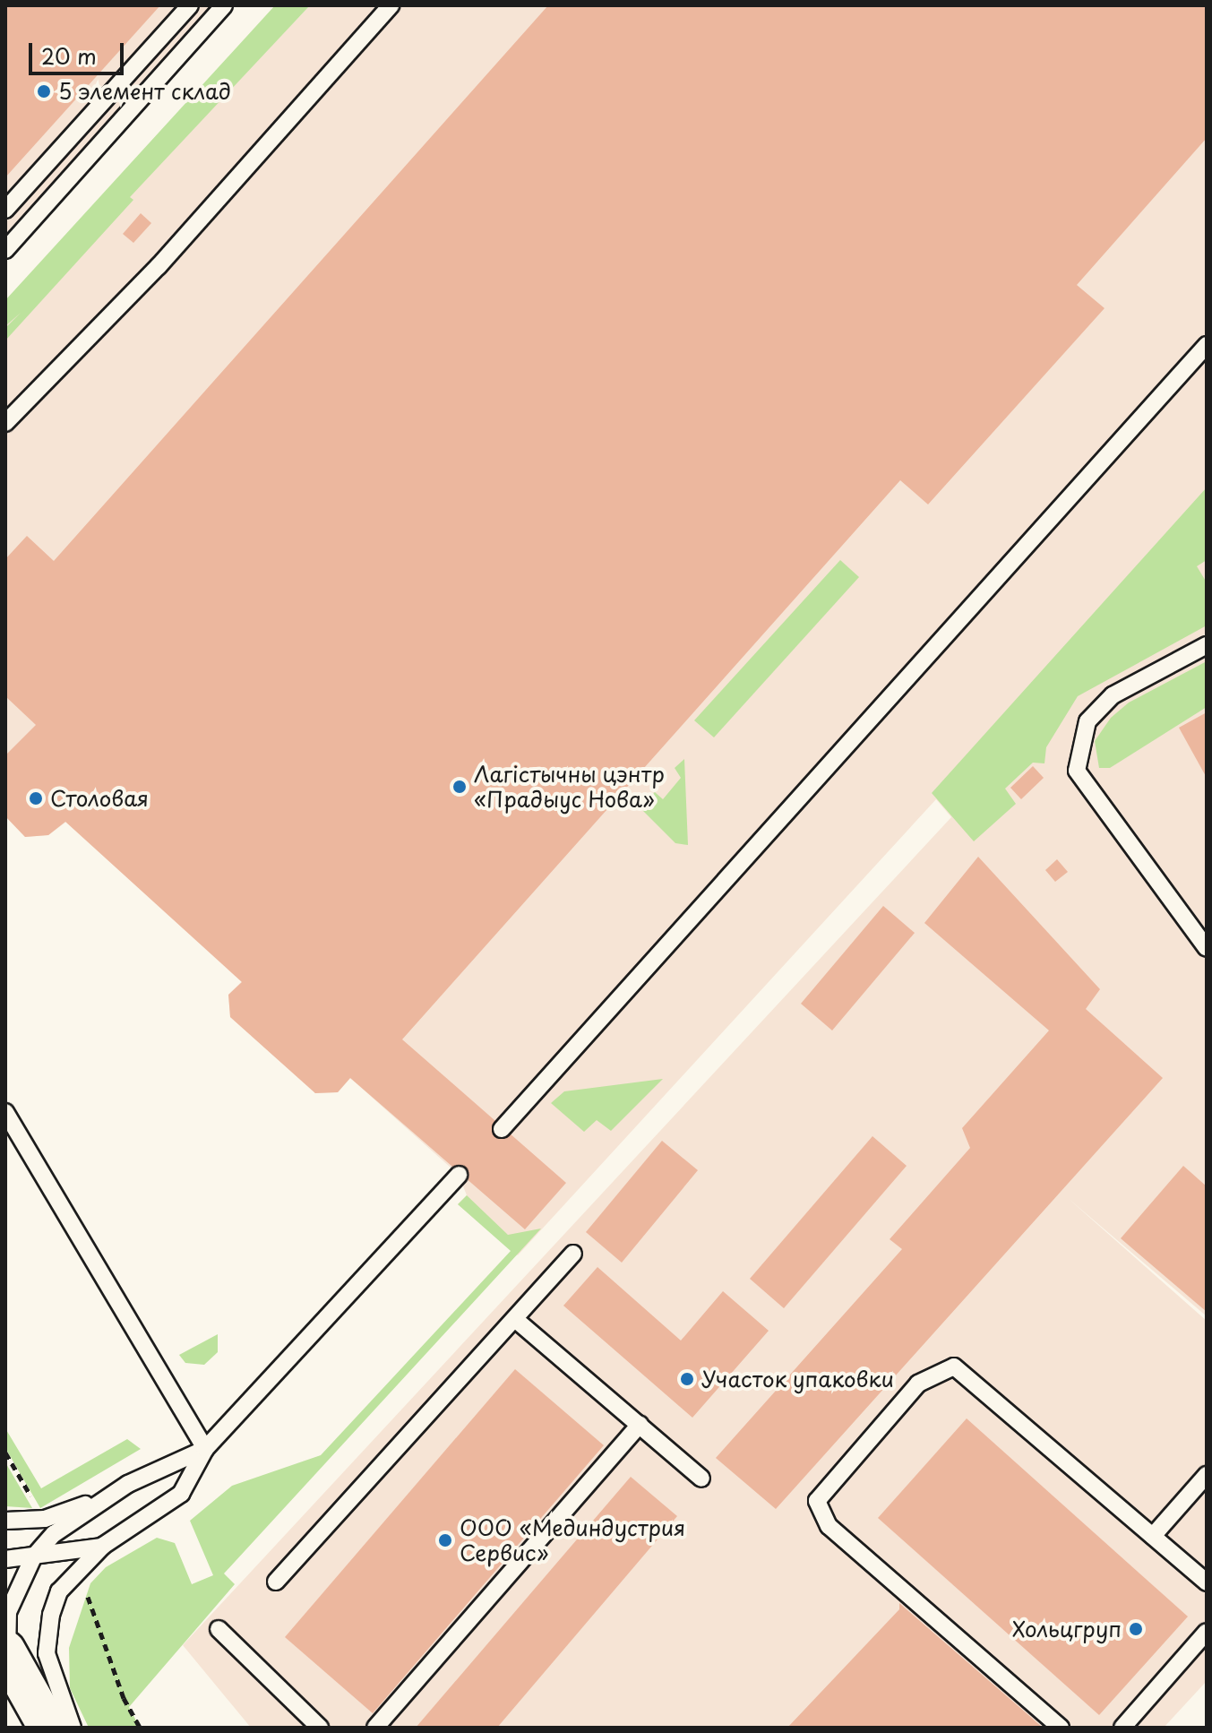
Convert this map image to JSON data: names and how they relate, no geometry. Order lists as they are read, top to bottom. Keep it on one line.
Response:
{"places":["5 элемент склад","Лагістычны цэнтр «Прадыус Нова»","Столовая","Участок упаковки","ООО «Мединдустрия Сервис»","Хольцгруп"],"scale_bar":"20 m"}
